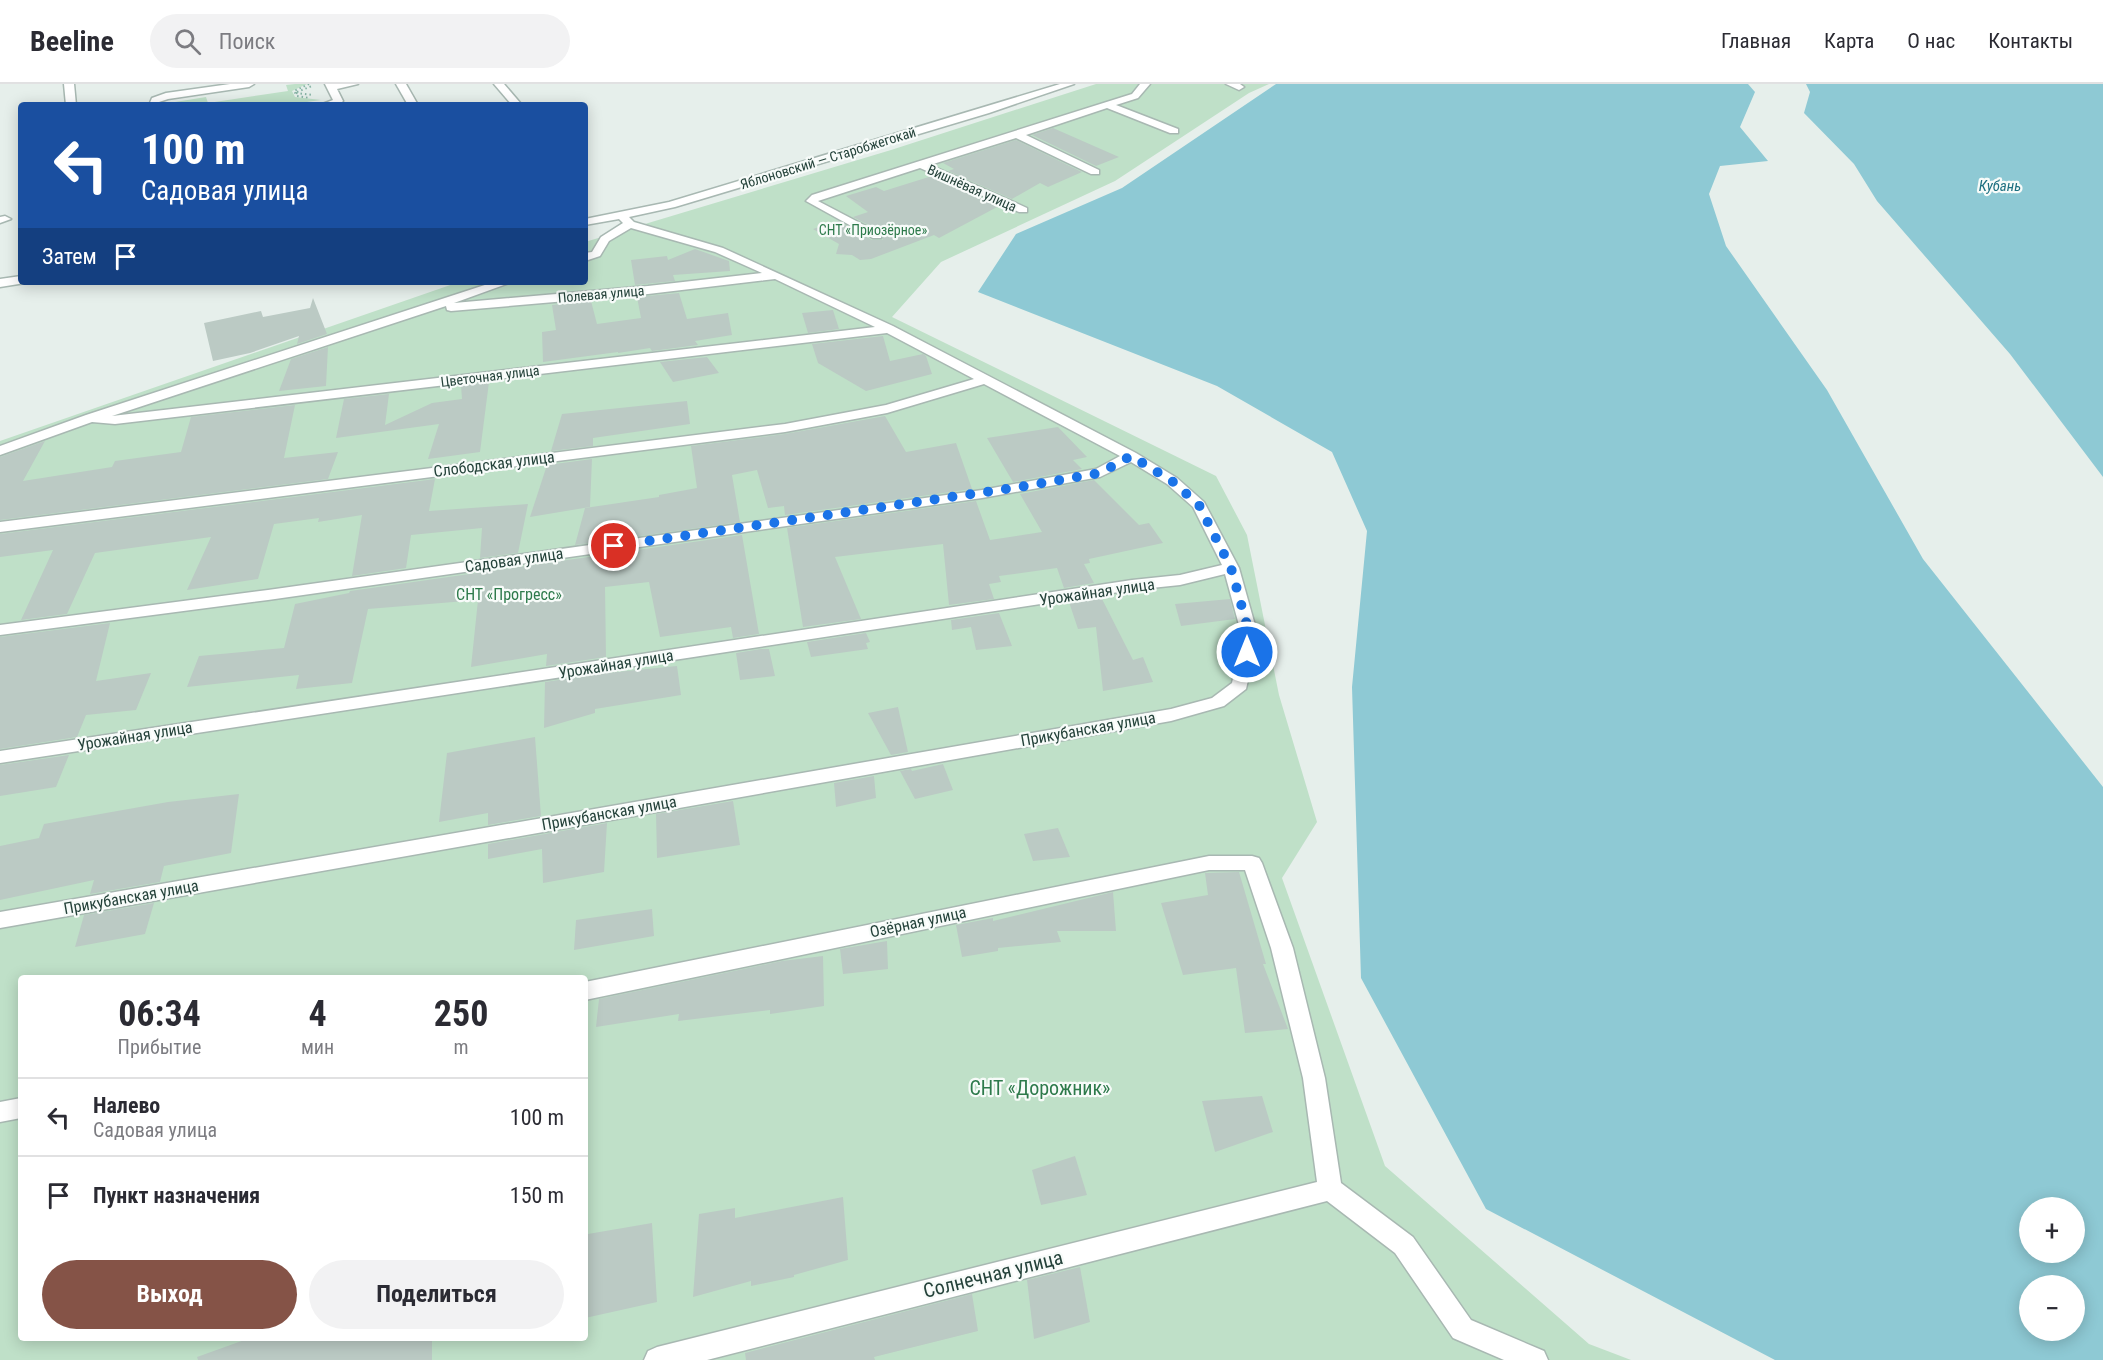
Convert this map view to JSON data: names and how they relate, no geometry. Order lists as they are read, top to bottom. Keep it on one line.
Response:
{"streets":{"street":["Яблоновский — Старобжегокай","Вишнёвая улица","Полевая улица","Цветочная улица","Слободская улица","Садовая улица","Урожайная улица","Прикубанская улица","Озёрная улица","Солнечная улица"]},"crossings":[["Урожайная улица","Прикубанская улица"],["Озёрная улица","Солнечная улица"]],"water":["Кубань"],"parks":["СНТ «Приозёрное»","СНТ «Прогресс»","СНТ «Дорожник»"],"page":{"header":"Beeline","search":"Поиск","nav":["Главная","Карта","О нас","Контакты"],"turn":["100 m","Садовая улица"],"then":"Затем","eta":["06:34","Прибытие","4","мин","250","m"],"list":[{"name":"Налево","note":"Садовая улица","value":"100 m"},{"name":"Пункт назначения","value":"150 m"}],"map_buttons":["+","−"],"buttons":["Выход","Поделиться"]}}
